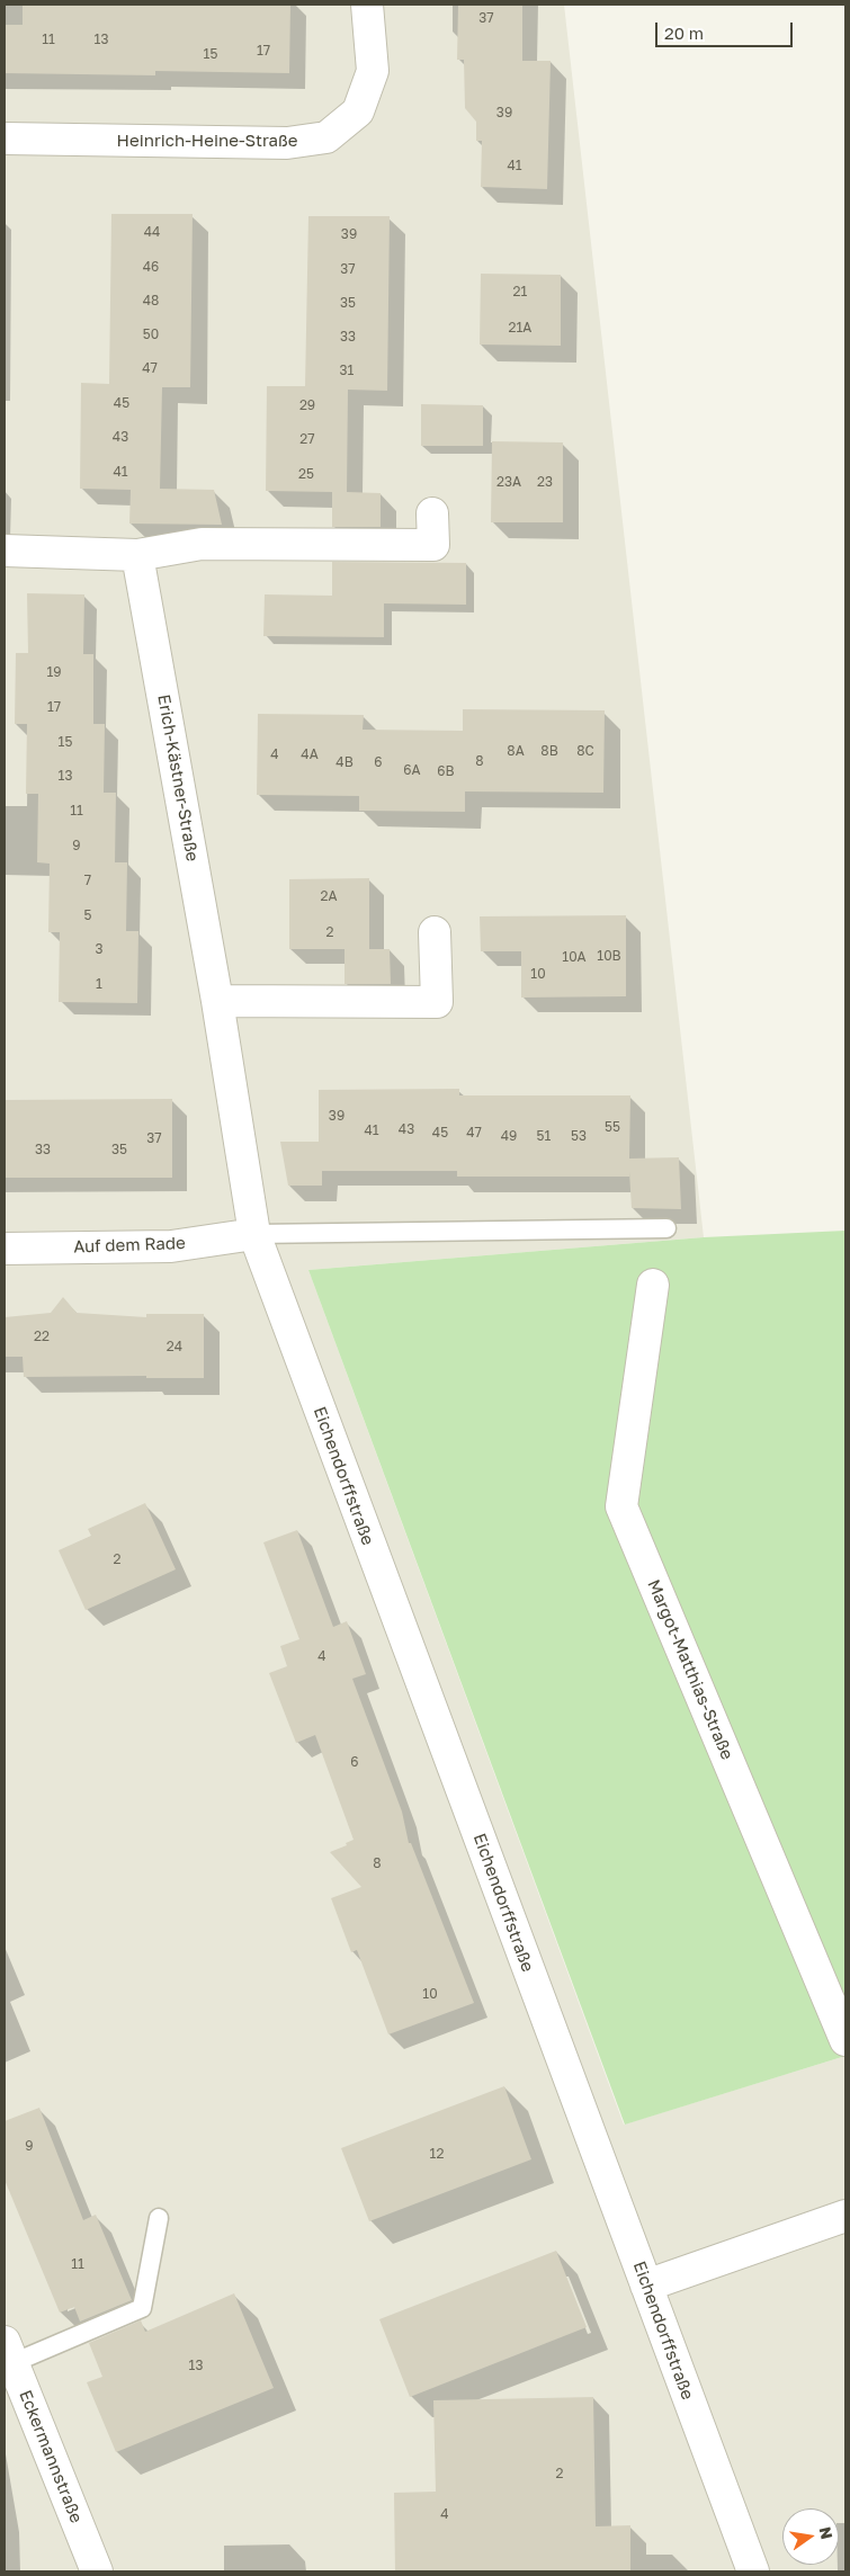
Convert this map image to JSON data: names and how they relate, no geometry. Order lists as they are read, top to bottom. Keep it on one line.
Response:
{"streets":{"street":["Heinrich-Heine-Straße","Erich-Kästner-Straße","Auf dem Rade","Eichendorffstraße","Margot-Matthias-Straße","Eckermannstraße"]},"crossings":[["Erich-Kästner-Straße","Auf dem Rade"],["Erich-Kästner-Straße","Eichendorffstraße"],["Auf dem Rade","Eichendorffstraße"]],"house_numbers":["37","11","13","17","15","39","41","44","39","46","37","21","48","35","21A","50","33","47","31","45","29","43","27","41","25","23A","23","19","17","15","8A","8B","8C","4","4A","8","4B","6","6A","6B","13","11","9","7","2A","5","2","3","10B","10A","10","1","39","55","43","41","45","47","49","51","53","37","33","35","22","24","2","4","6","8","10","9","12","11","13","2","4"],"scale_bar":"20 m","north":"right"}
